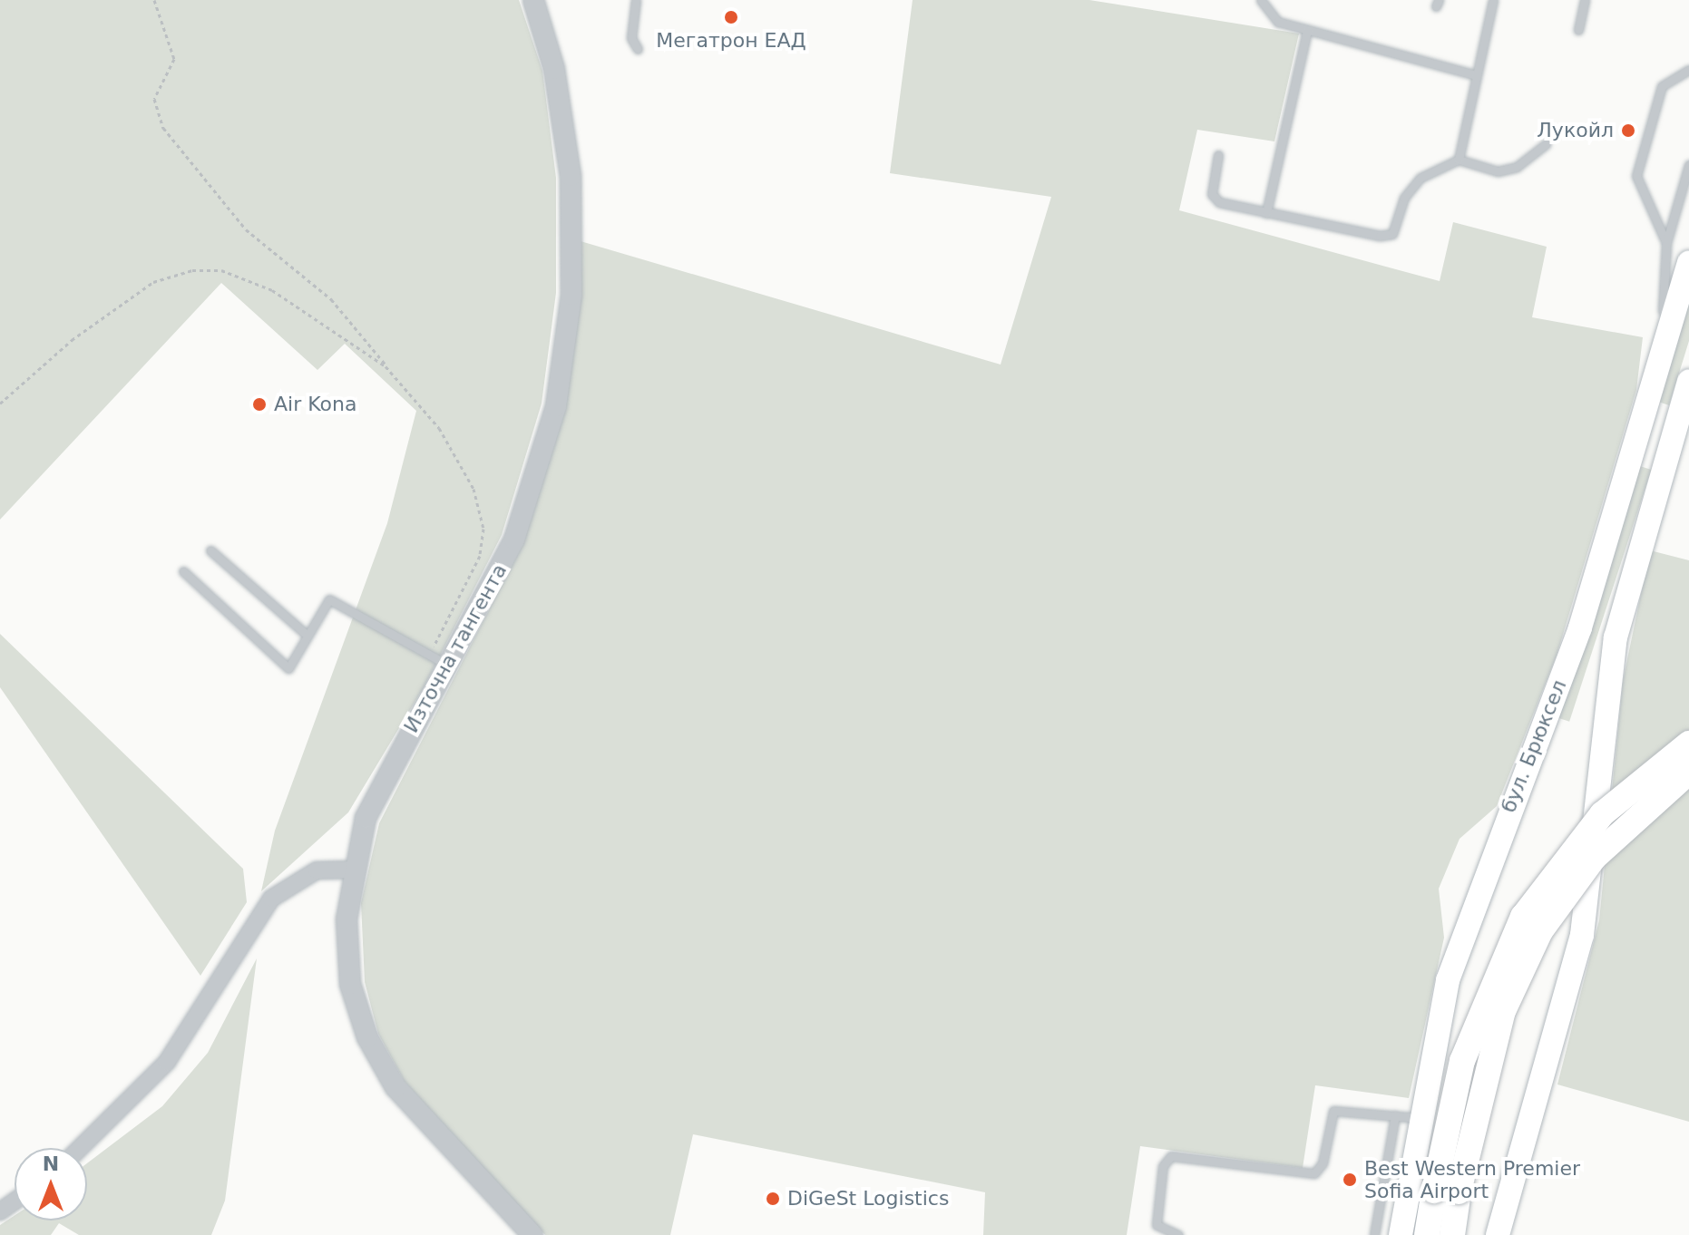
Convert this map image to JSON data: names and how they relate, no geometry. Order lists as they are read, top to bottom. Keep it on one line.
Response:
{"streets":{"main road":["бул. Брюксел"],"street":["Източна тангента"]},"places":["Мегатрон ЕАД","Лукойл","Air Kona","Best Western Premier Sofia Airport","DiGeSt Logistics"],"north":"top"}
